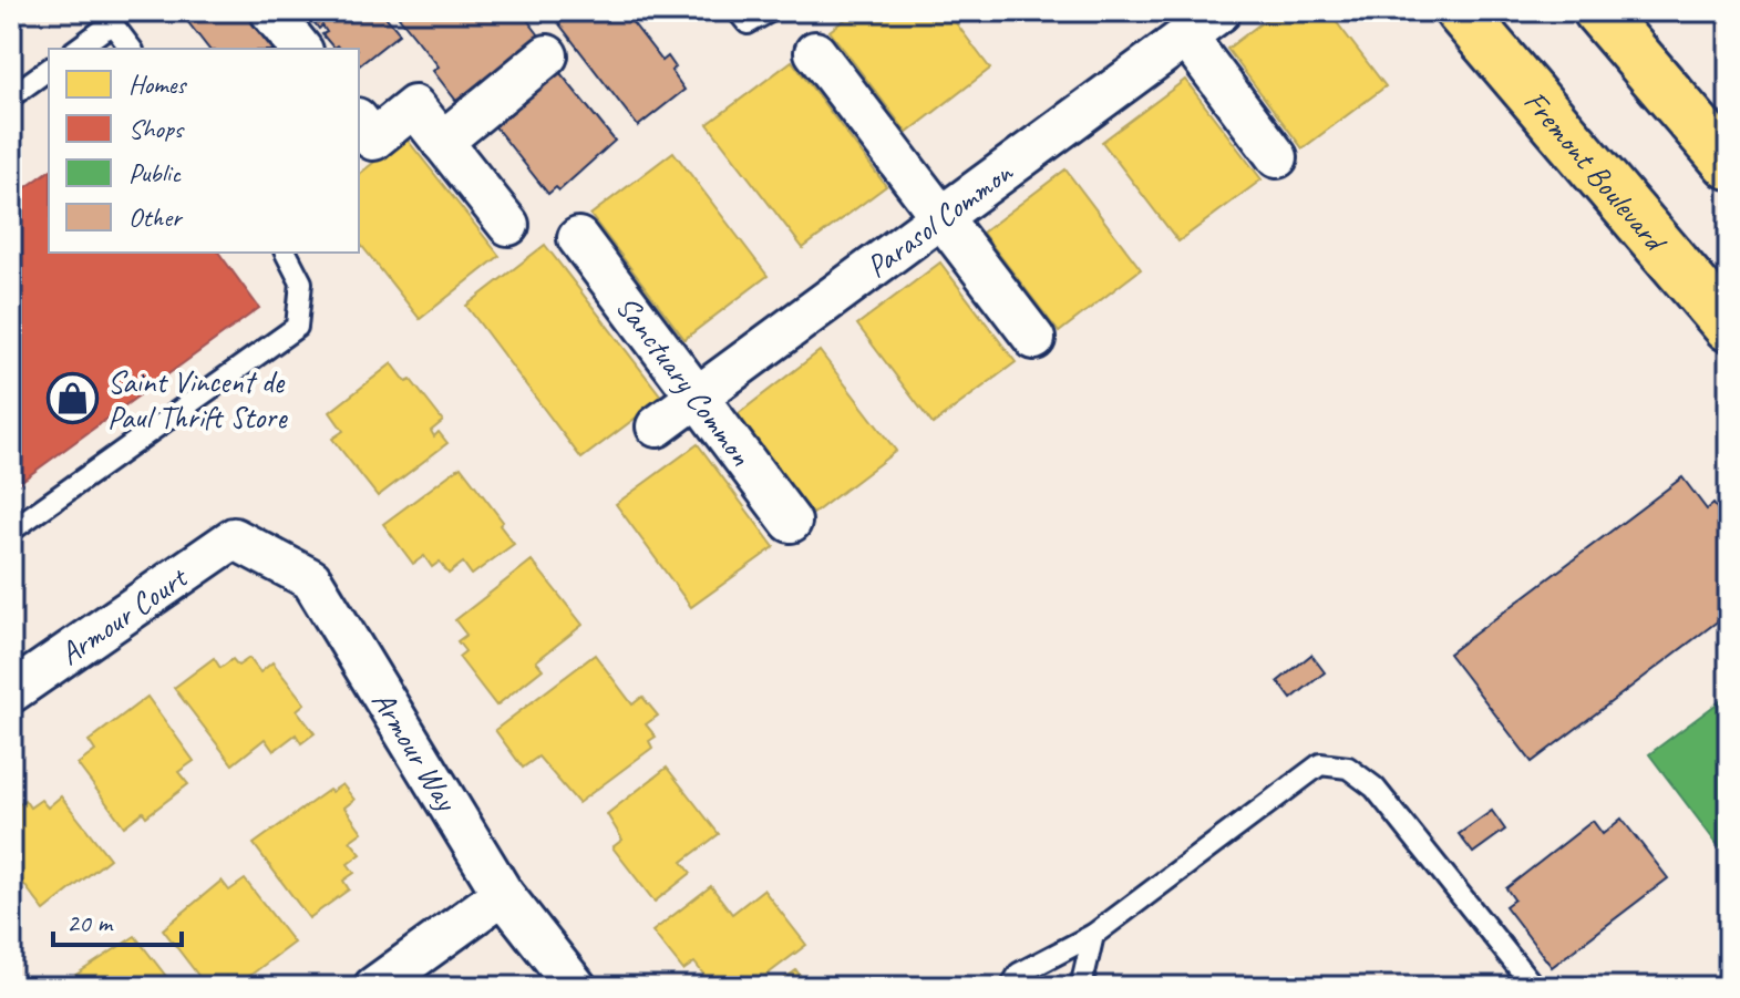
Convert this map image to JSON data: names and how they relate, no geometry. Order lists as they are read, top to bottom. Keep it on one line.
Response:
{"streets":{"main road":["Fremont Boulevard"],"street":["Parasol Common","Sanctuary Common","Armour Court","Armour Way"]},"crossings":[["Parasol Common","Sanctuary Common"],["Armour Court","Armour Way"]],"places":{"shop":["Saint Vincent de Paul Thrift Store"]},"legend":["Homes","Shops","Public","Other"],"scale_bar":"20 m"}
